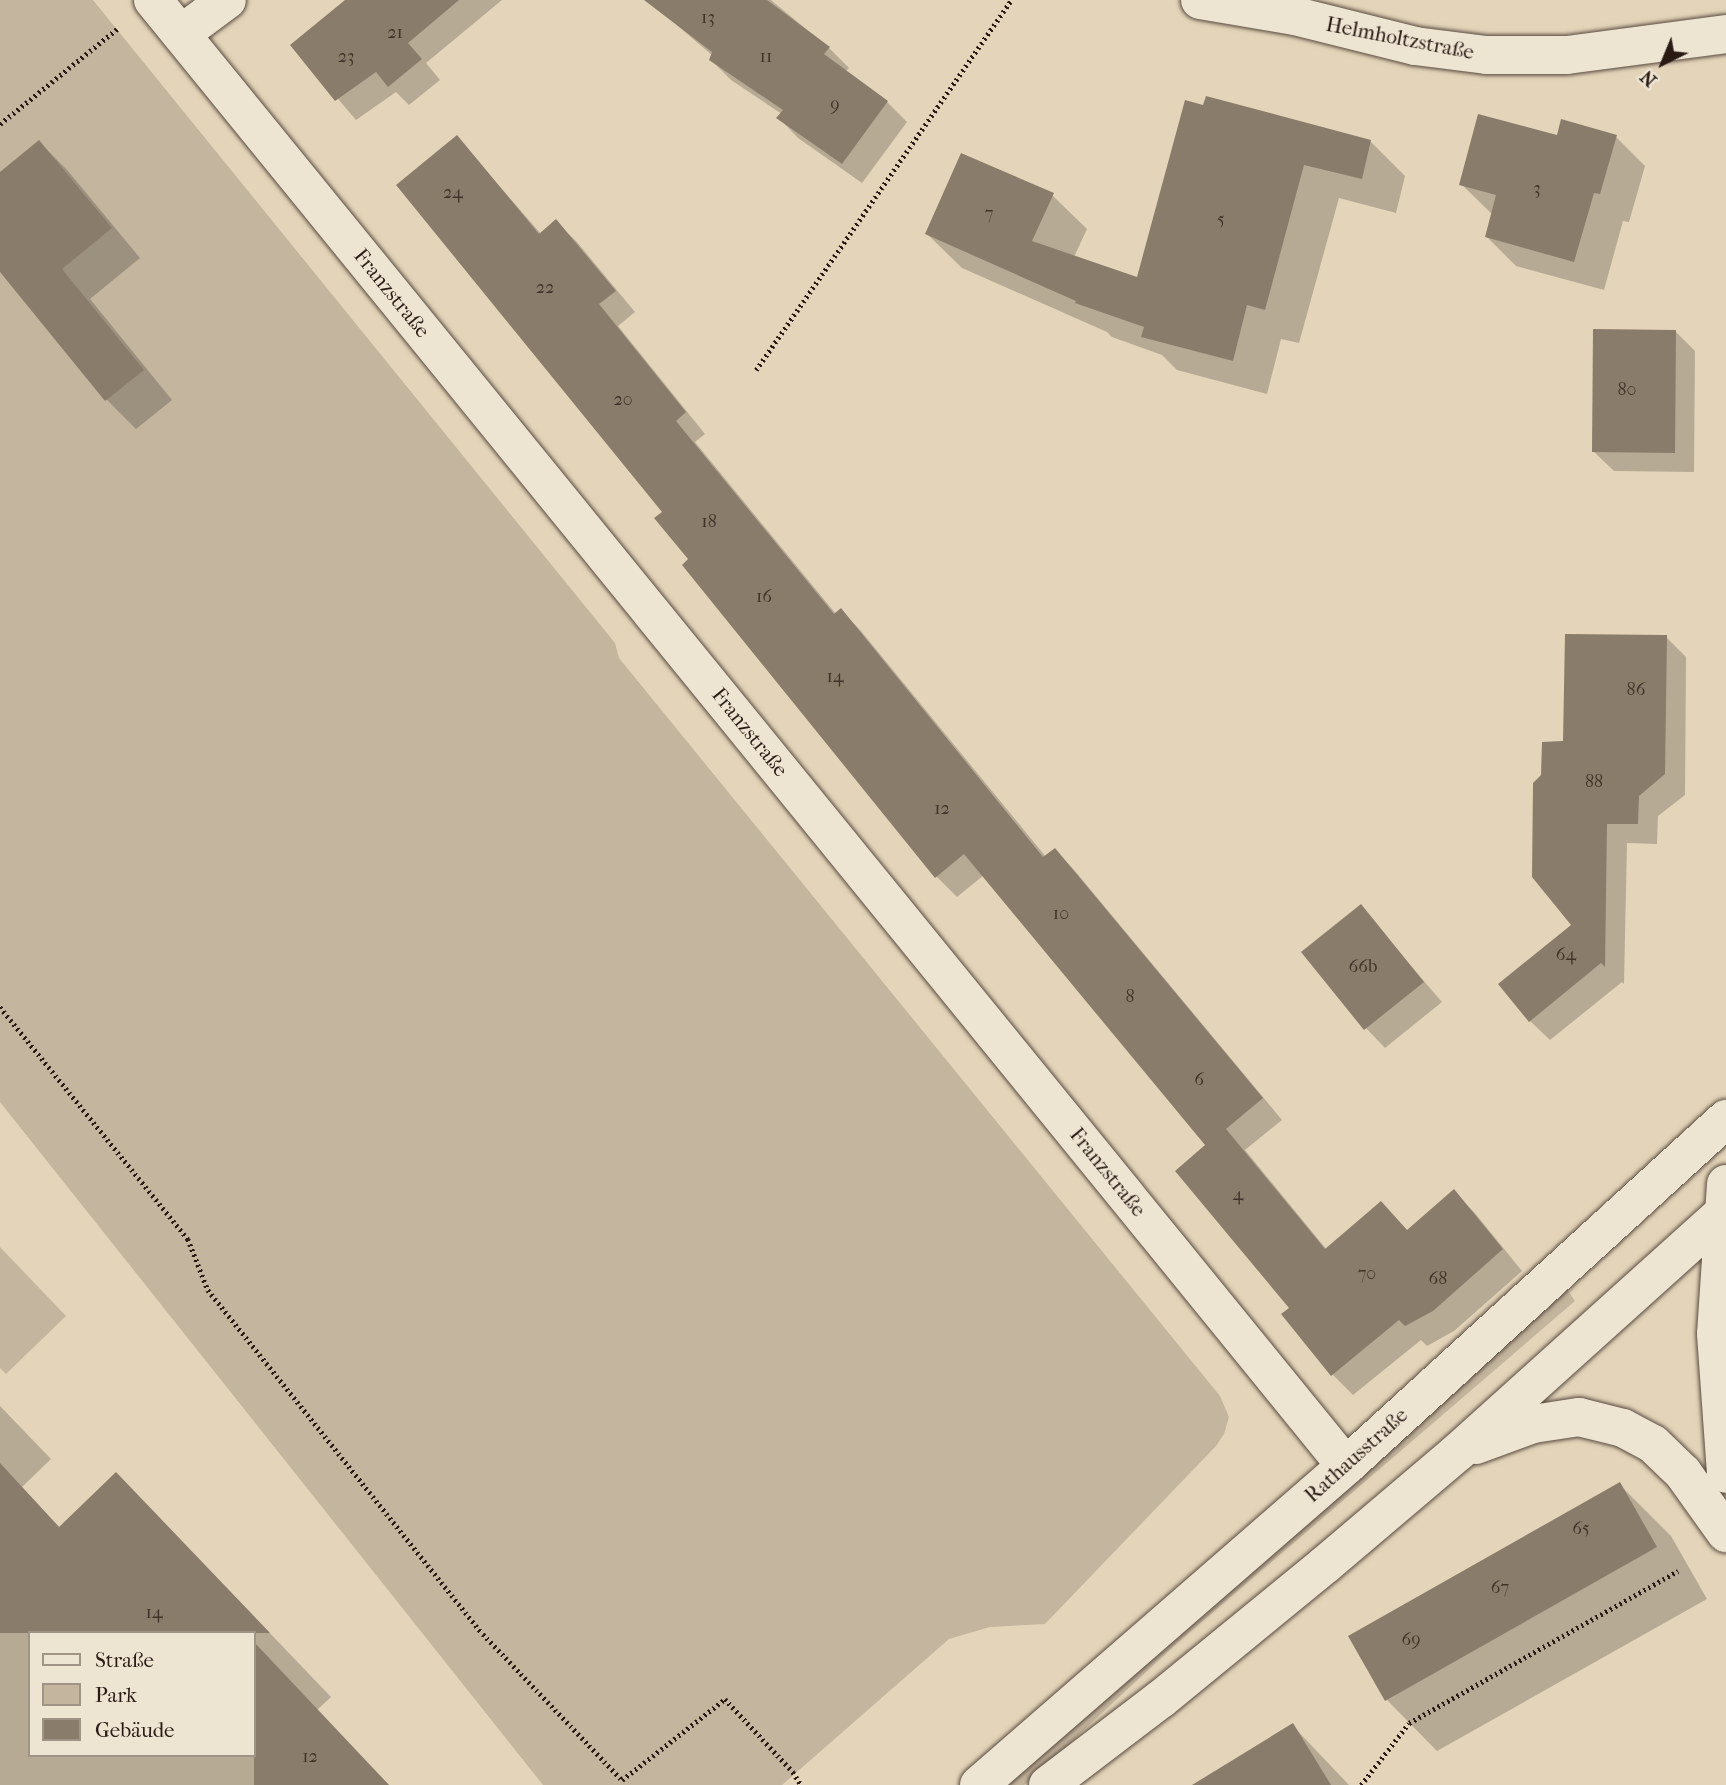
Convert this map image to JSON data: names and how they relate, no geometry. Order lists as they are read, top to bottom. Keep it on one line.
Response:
{"streets":{"street":["Helmholtzstraße","Franzstraße","Rathausstraße"]},"crossings":[["Franzstraße","Rathausstraße"]],"house_numbers":["13","21","23","11","9","3","24","7","5","22","80","20","18","16","14","86","88","12","10","64","66b","8","6","4","70","68","65","67","14","69","12"],"legend":["Straße","Park","Gebäude"],"north":"bottom left"}
